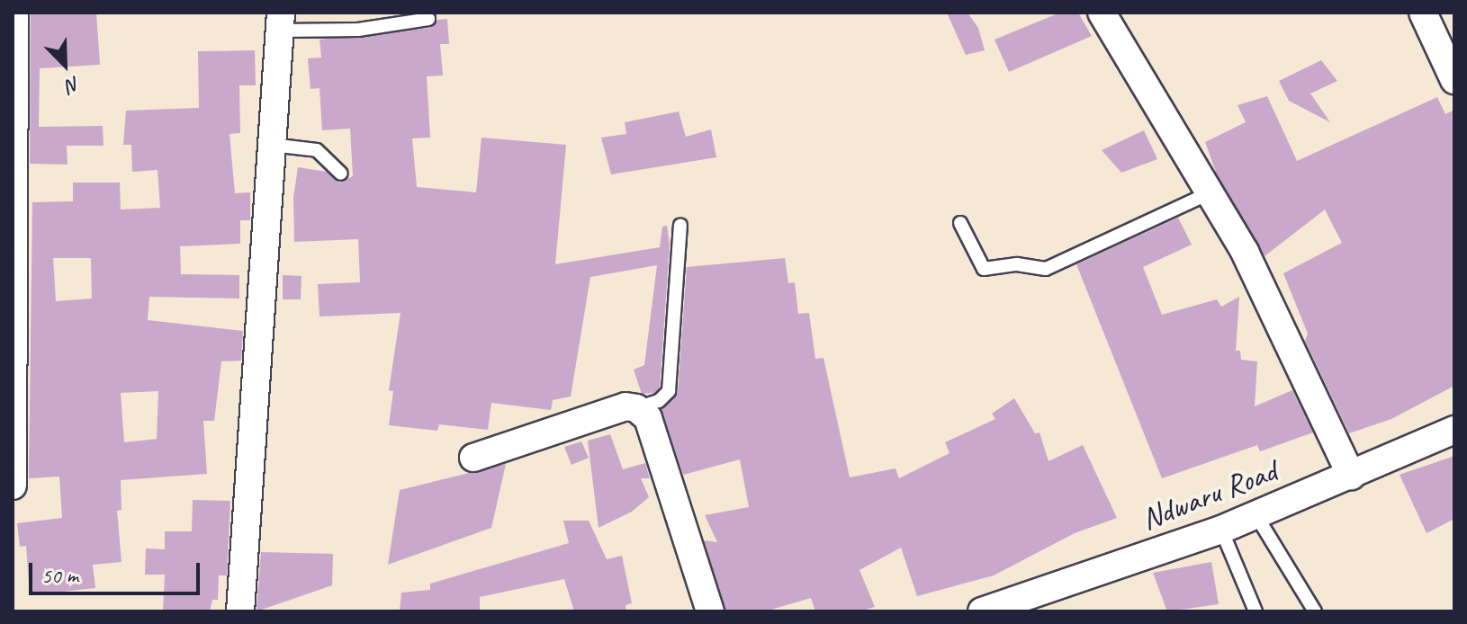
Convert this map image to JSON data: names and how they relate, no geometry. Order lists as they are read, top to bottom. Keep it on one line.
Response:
{"streets":{"street":["Ndwaru Road"]},"scale_bar":"50 m","north":"bottom right"}
